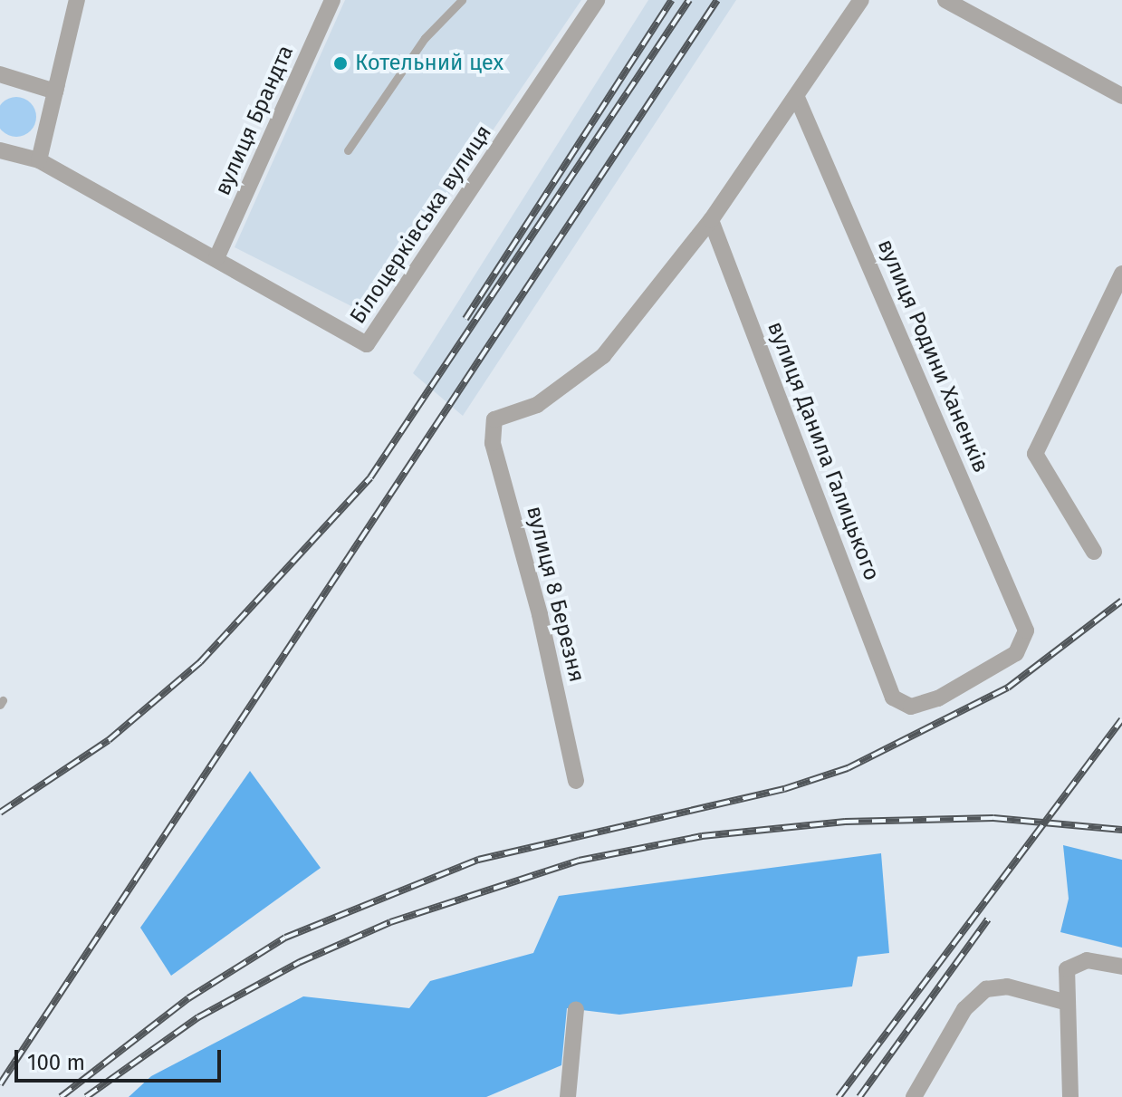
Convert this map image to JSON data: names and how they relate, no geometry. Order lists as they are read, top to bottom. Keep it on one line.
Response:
{"streets":{"street":["вулиця Брандта","Білоцерківська вулиця","вулиця Родини Ханенків","вулиця Данила Галицького","вулиця 8 Березня"]},"crossings":[["вулиця Брандта","Білоцерківська вулиця"],["вулиця Родини Ханенків","вулиця Данила Галицького"],["вулиця Данила Галицького","вулиця 8 Березня"]],"places":["Котельний цех"],"scale_bar":"100 m"}
